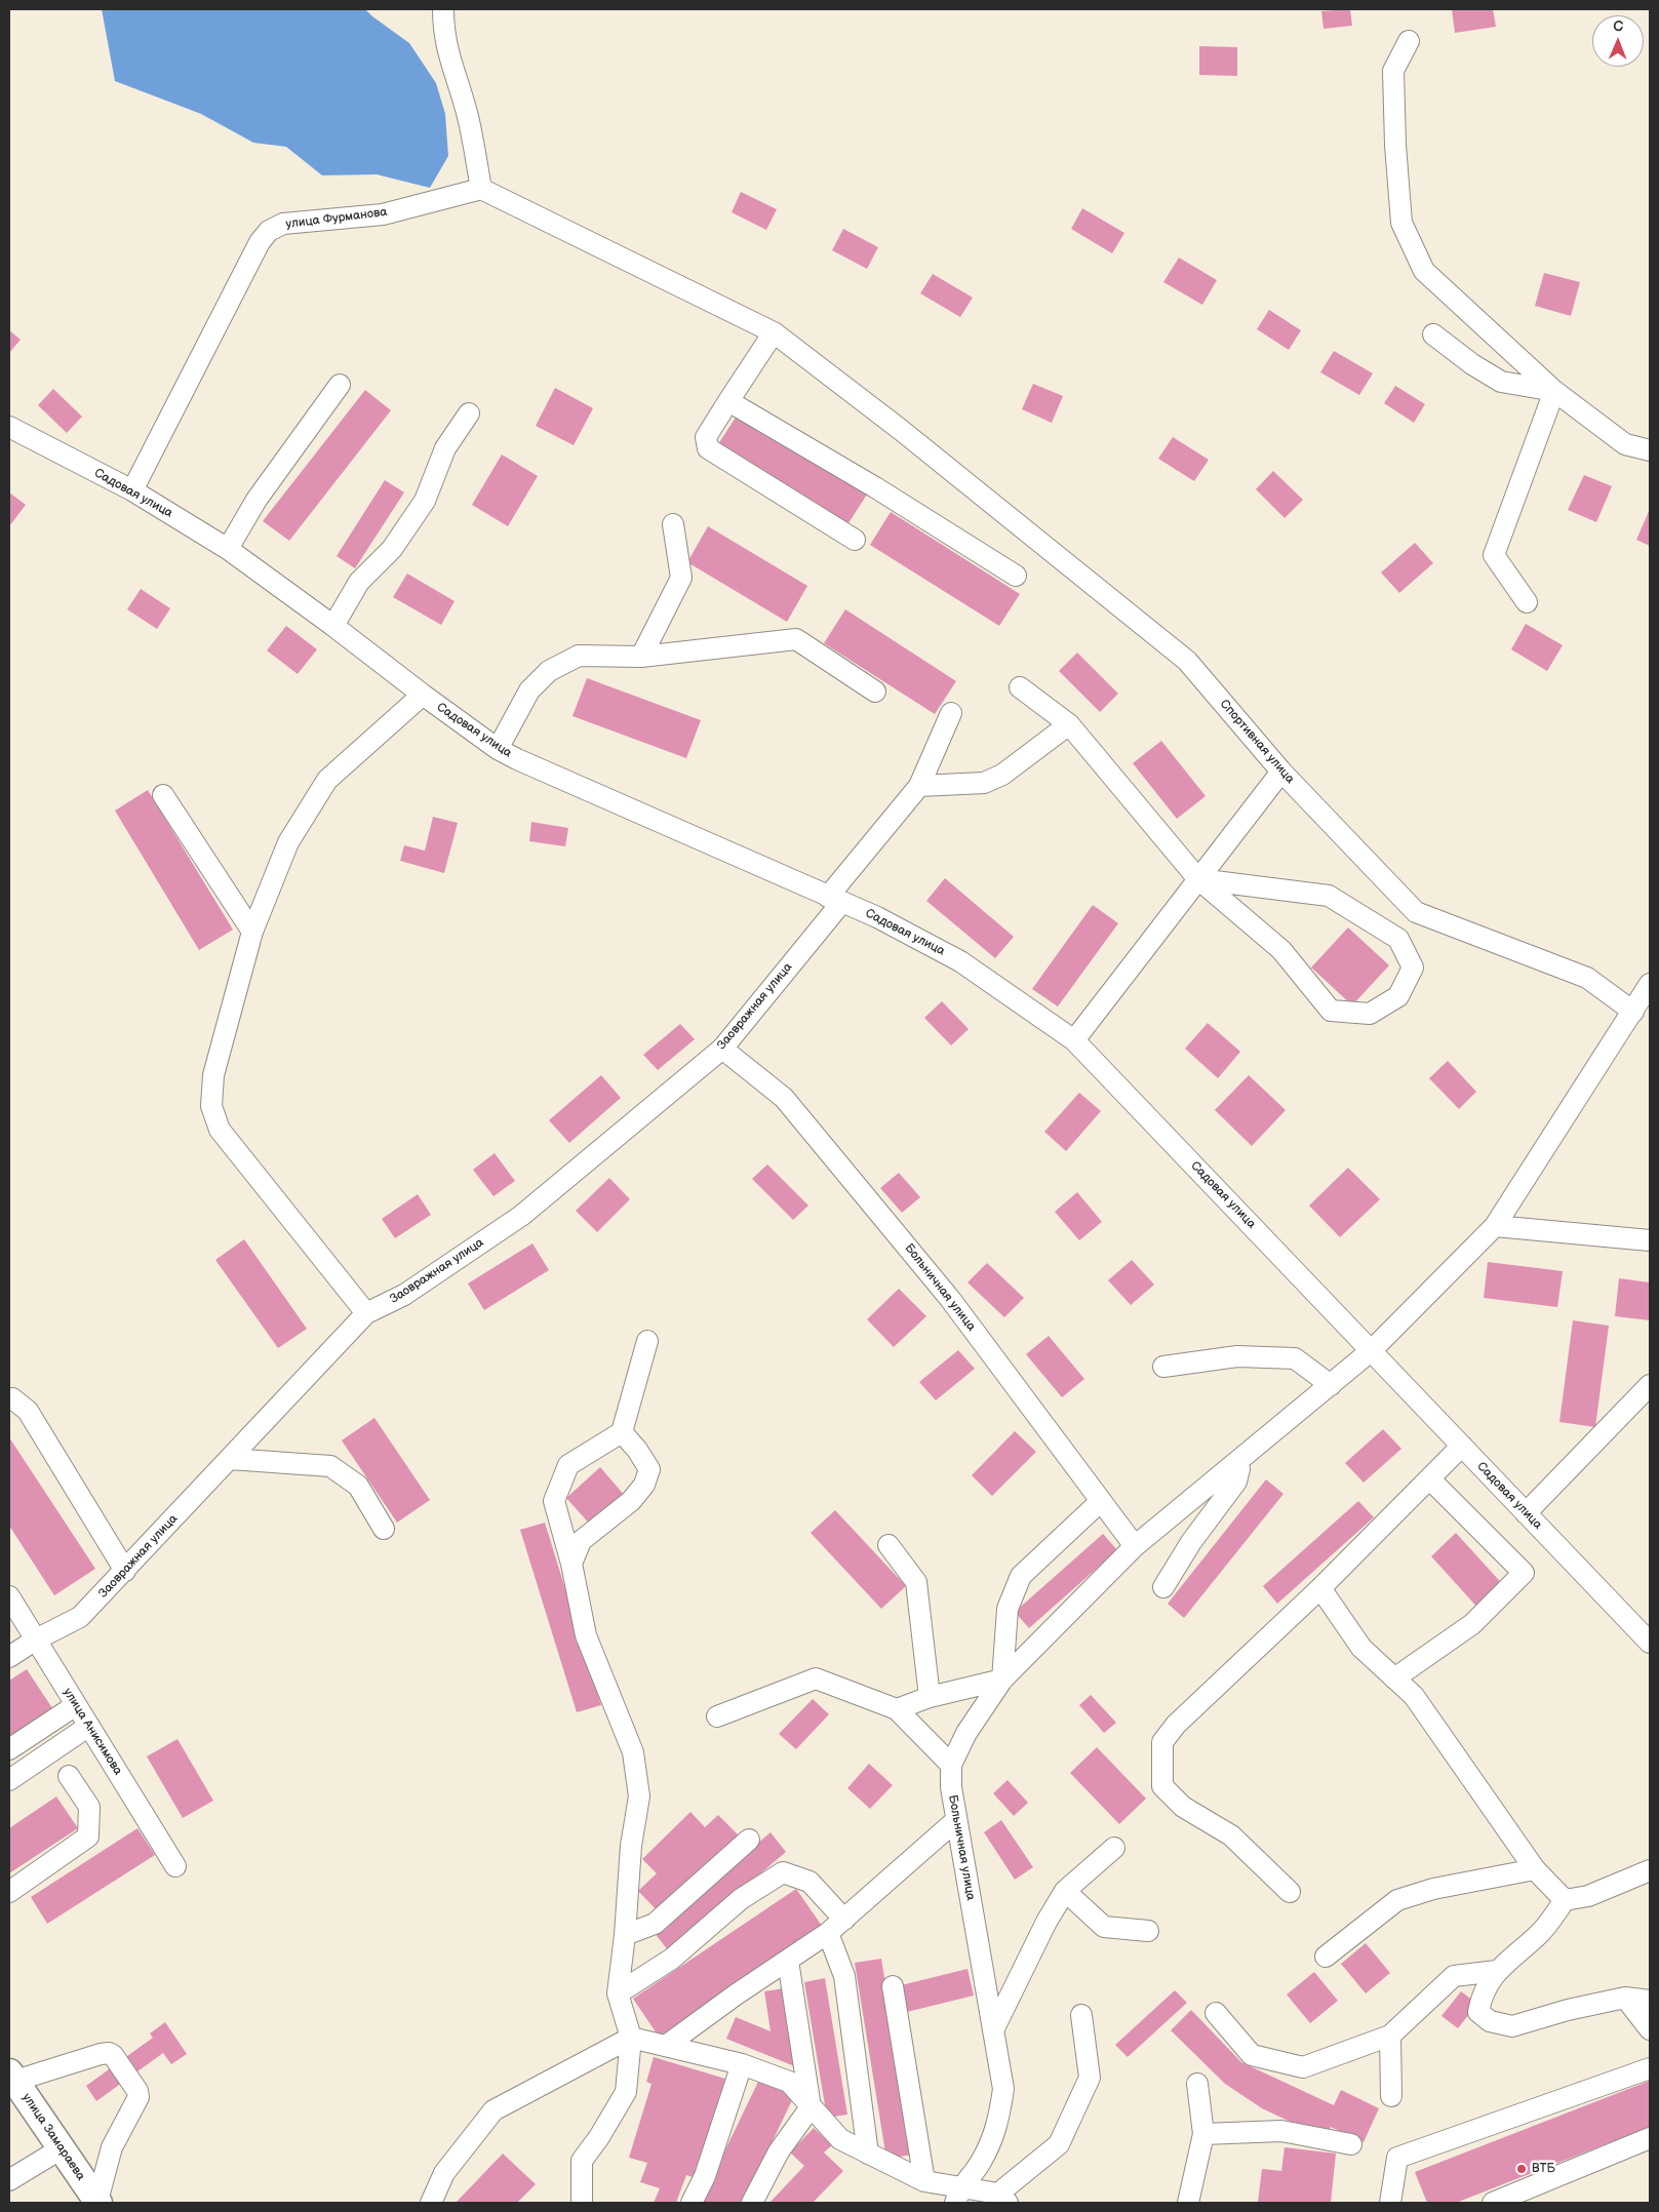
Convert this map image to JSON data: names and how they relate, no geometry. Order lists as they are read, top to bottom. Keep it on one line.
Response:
{"streets":{"main road":["улица Замараева"],"street":["улица Фурманова","Садовая улица","Спортивная улица","Заовражная улица","Больничная улица","улица Анисимова"]},"crossings":[["улица Фурманова","Садовая улица"],["улица Фурманова","Спортивная улица"],["Садовая улица","Заовражная улица"],["Садовая улица","Больничная улица"],["Спортивная улица","Больничная улица"],["Заовражная улица","Больничная улица"],["Заовражная улица","улица Анисимова"]],"places":["ВТБ"],"north":"top"}
